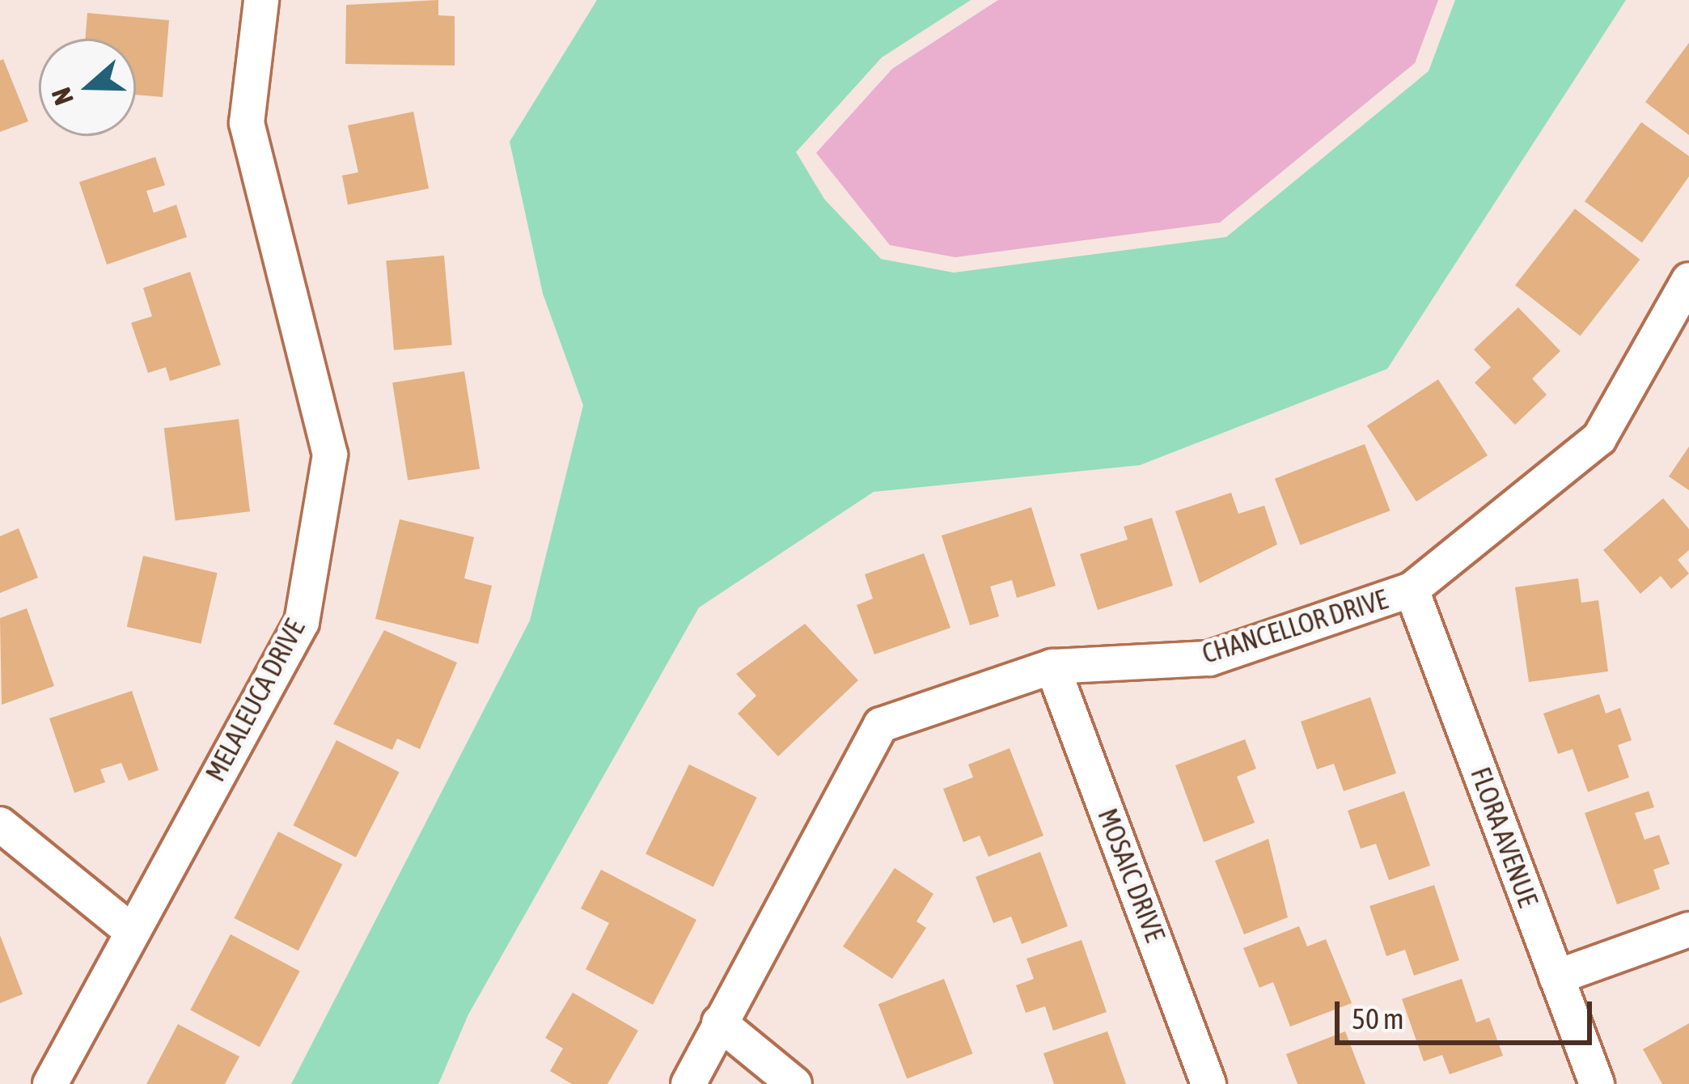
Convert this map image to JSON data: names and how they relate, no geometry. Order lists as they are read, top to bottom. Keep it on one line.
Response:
{"streets":{"street":["CHANCELLOR DRIVE","MELALEUCA DRIVE","FLORA AVENUE","MOSAIC DRIVE"]},"crossings":[["CHANCELLOR DRIVE","FLORA AVENUE"],["CHANCELLOR DRIVE","MOSAIC DRIVE"]],"scale_bar":"50 m","north":"left"}
